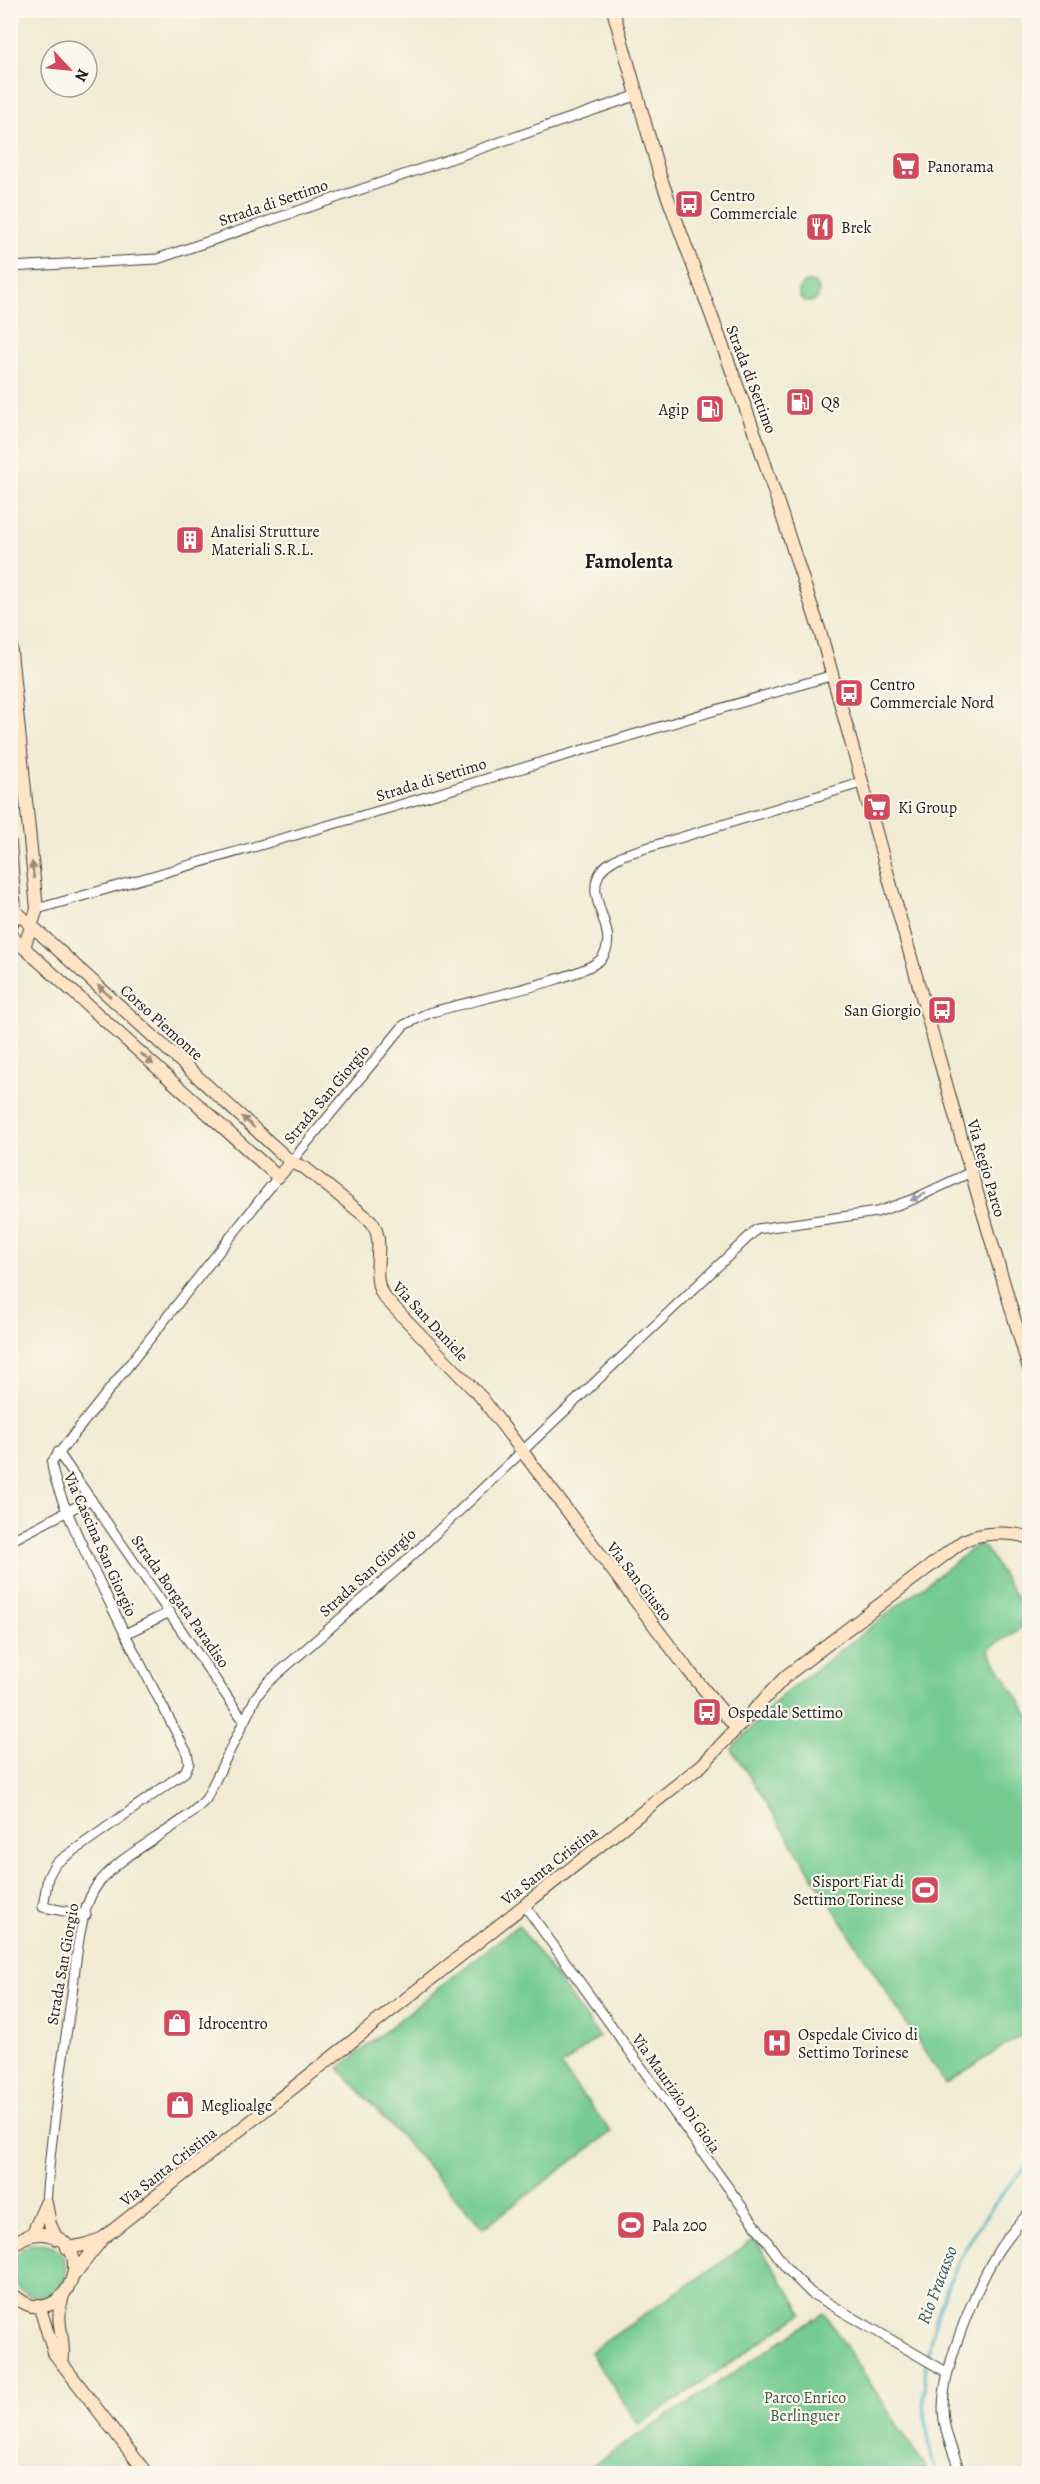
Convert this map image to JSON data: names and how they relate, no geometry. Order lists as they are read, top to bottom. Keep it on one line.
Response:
{"streets":{"street":["Strada di Settimo","Corso Piemonte","Strada San Giorgio","Via Regio Parco","Via San Daniele","Via Cascina San Giorgio","Via San Giusto","Strada Borgata Paradiso","Via Santa Cristina","Via Maurizio Di Gioia"]},"crossings":[["Strada di Settimo","Strada San Giorgio"],["Strada di Settimo","Via Regio Parco"],["Corso Piemonte","Strada San Giorgio"],["Corso Piemonte","Via San Daniele"],["Strada San Giorgio","Via Regio Parco"],["Strada San Giorgio","Via San Daniele"],["Strada San Giorgio","Via Cascina San Giorgio"],["Strada San Giorgio","Via San Giusto"],["Strada San Giorgio","Strada Borgata Paradiso"],["Via San Daniele","Via San Giusto"],["Via Cascina San Giorgio","Strada Borgata Paradiso"],["Via San Giusto","Via Santa Cristina"],["Via Santa Cristina","Via Maurizio Di Gioia"]],"districts":["Famolenta"],"water":["Rio Fracasso"],"parks":["Parco Enrico Berlinguer"],"places":{"supermarket":["Panorama","Ki Group"],"bus stop":["Centro Commerciale","Centro Commerciale Nord","San Giorgio","Ospedale Settimo"],"restaurant":["Brek"],"fuel station":["Q8","Agip"],"building":["Analisi Strutture Materiali S.R.L."],"sports":["Sisport Fiat di Settimo Torinese","Pala 200"],"shop":["Idrocentro","Meglioalge"],"hospital":["Ospedale Civico di Settimo Torinese"]},"north":"bottom right"}
